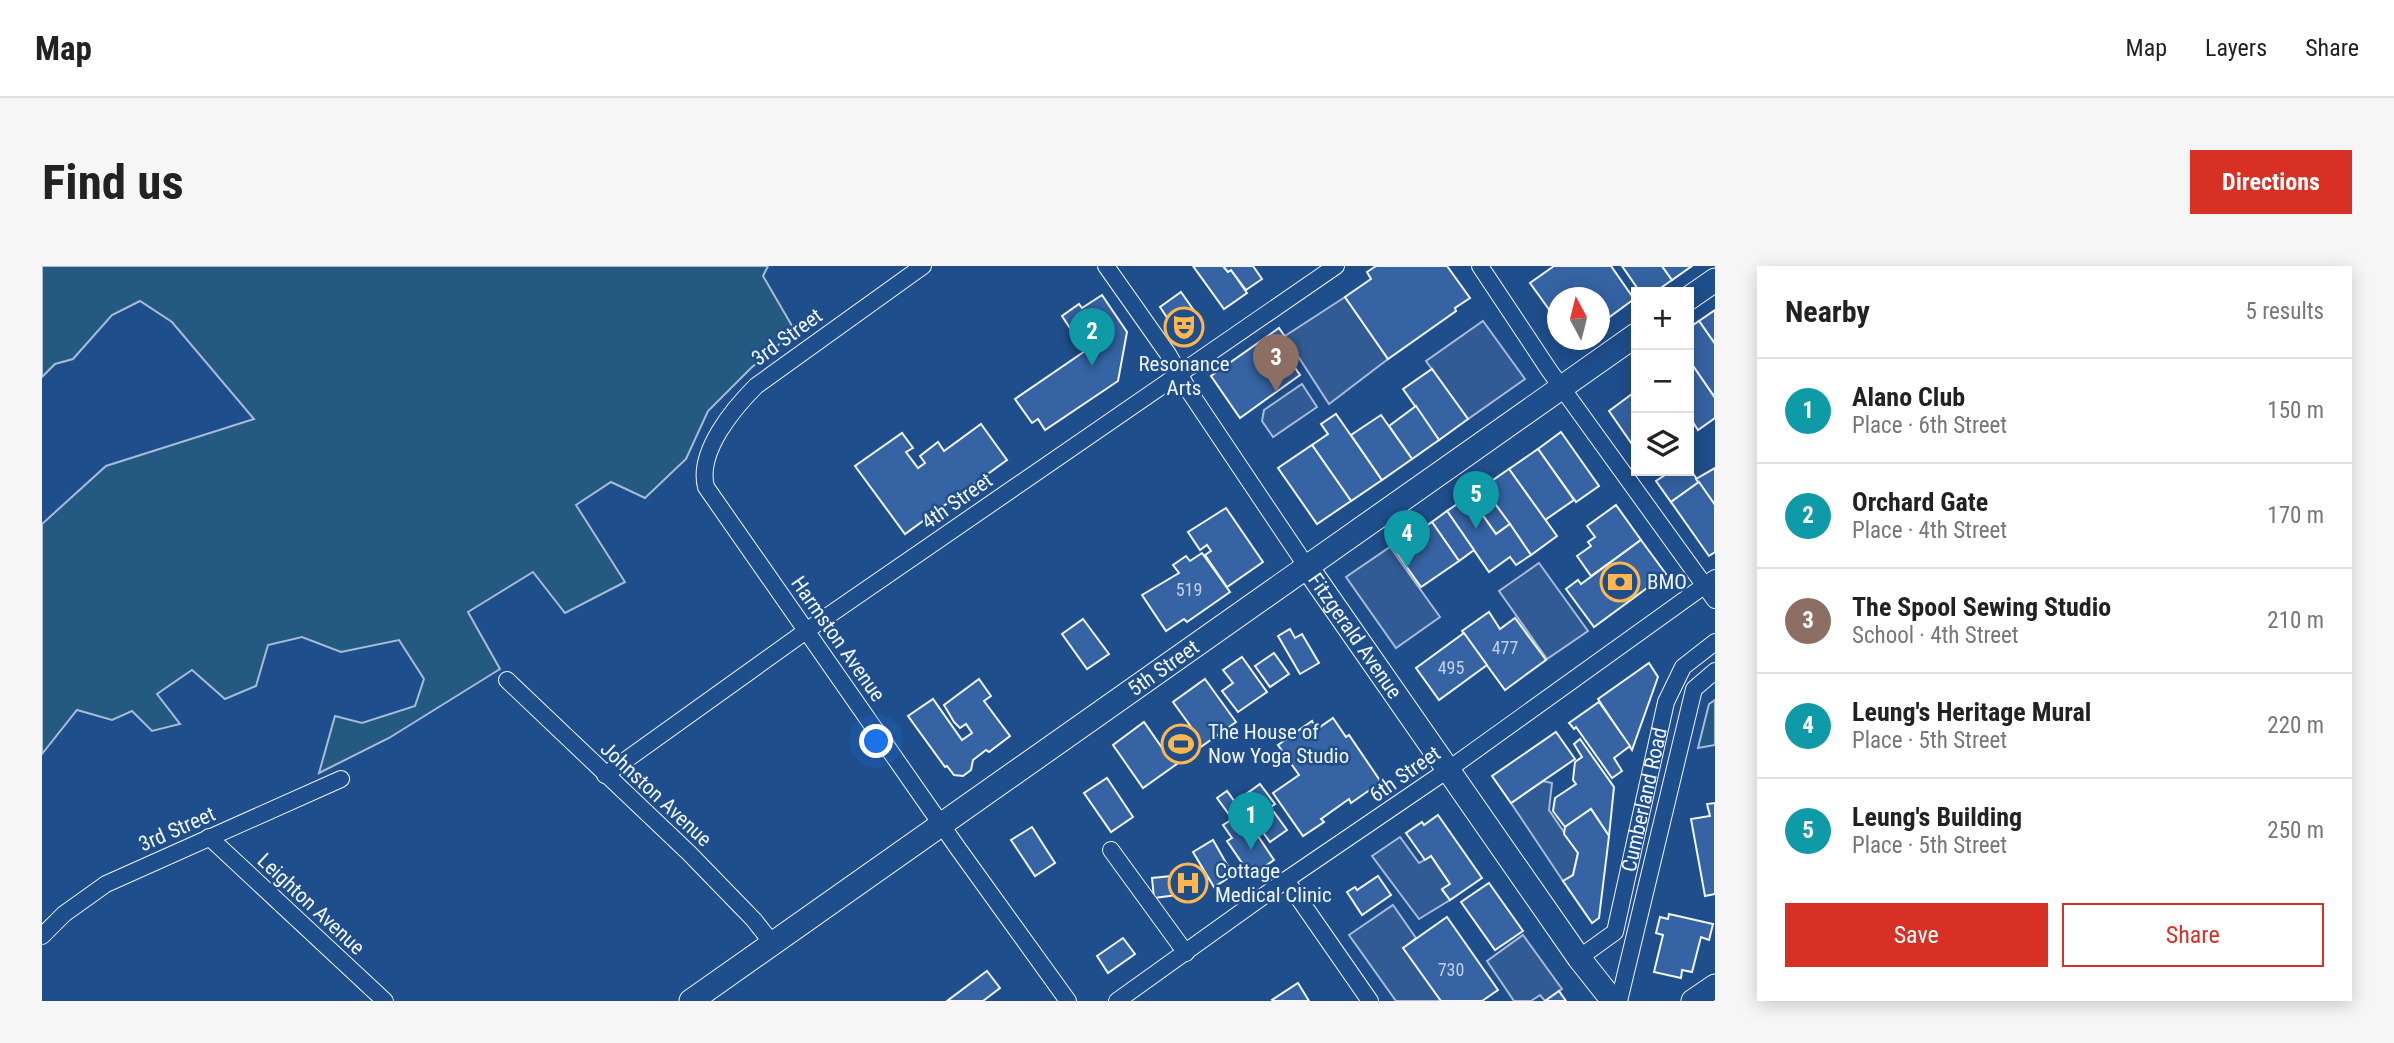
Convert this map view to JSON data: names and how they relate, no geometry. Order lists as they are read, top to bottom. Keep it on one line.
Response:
{"streets":{"street":["3rd Street","4th Street","Fitzgerald Avenue","Harmston Avenue","5th Street","6th Street","Johnston Avenue","Cumberland Road","Leighton Avenue"]},"crossings":[["3rd Street","Harmston Avenue"],["3rd Street","Leighton Avenue"],["4th Street","Fitzgerald Avenue"],["4th Street","Harmston Avenue"],["4th Street","Johnston Avenue"],["Fitzgerald Avenue","5th Street"],["Fitzgerald Avenue","6th Street"],["Fitzgerald Avenue","Cumberland Road"],["Harmston Avenue","5th Street"],["5th Street","Johnston Avenue"]],"places":{"theatre":["Resonance Arts"],"bank":["BMO"],"sports":["The House of Now Yoga Studio"],"hospital":["Cottage Medical Clinic"]},"house_numbers":["519","477","495","730"],"north":"top","page":{"header":"Map","nav":["Map","Layers","Share"],"buttons":["Directions",["Save","Share"]],"title":"Find us","heading":["Nearby","5 results"],"map_buttons":["+","−"],"pins":["2","3","5","4","1"],"list":[{"mark":"1","name":"Alano Club","note":"Place · 6th Street","value":"150 m"},{"mark":"2","name":"Orchard Gate","note":"Place · 4th Street","value":"170 m"},{"mark":"3","name":"The Spool Sewing Studio","note":"School · 4th Street","value":"210 m"},{"mark":"4","name":"Leung's Heritage Mural","note":"Place · 5th Street","value":"220 m"},{"mark":"5","name":"Leung's Building","note":"Place · 5th Street","value":"250 m"}]}}
